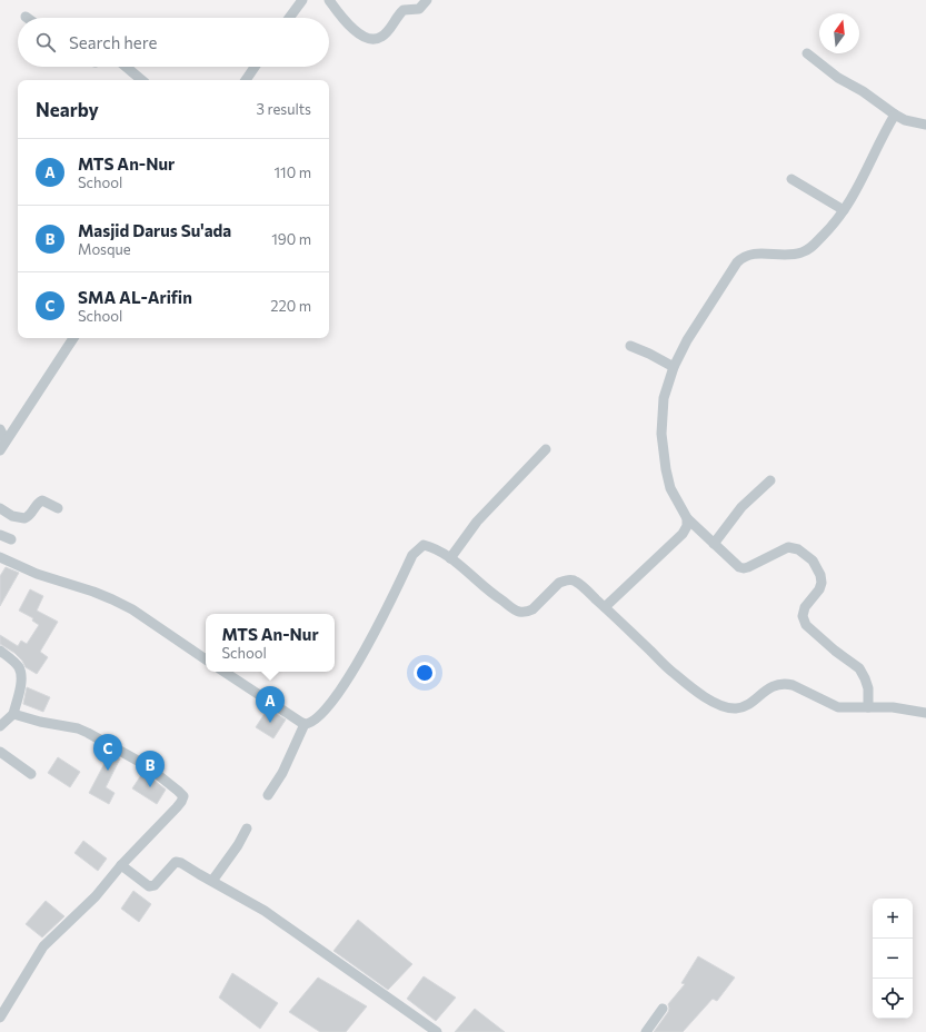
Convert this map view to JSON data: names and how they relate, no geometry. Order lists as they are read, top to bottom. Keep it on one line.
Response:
{"north":"top","page":{"search":"Search here","heading":["Nearby","3 results"],"list":[{"mark":"A","name":"MTS An-Nur","note":"School","value":"110 m"},{"mark":"B","name":"Masjid Darus Su'ada","note":"Mosque","value":"190 m"},{"mark":"C","name":"SMA AL-Arifin","note":"School","value":"220 m"}],"popup":["MTS An-Nur","School"],"pins":["A","C","B"],"map_buttons":["+","−"]}}
